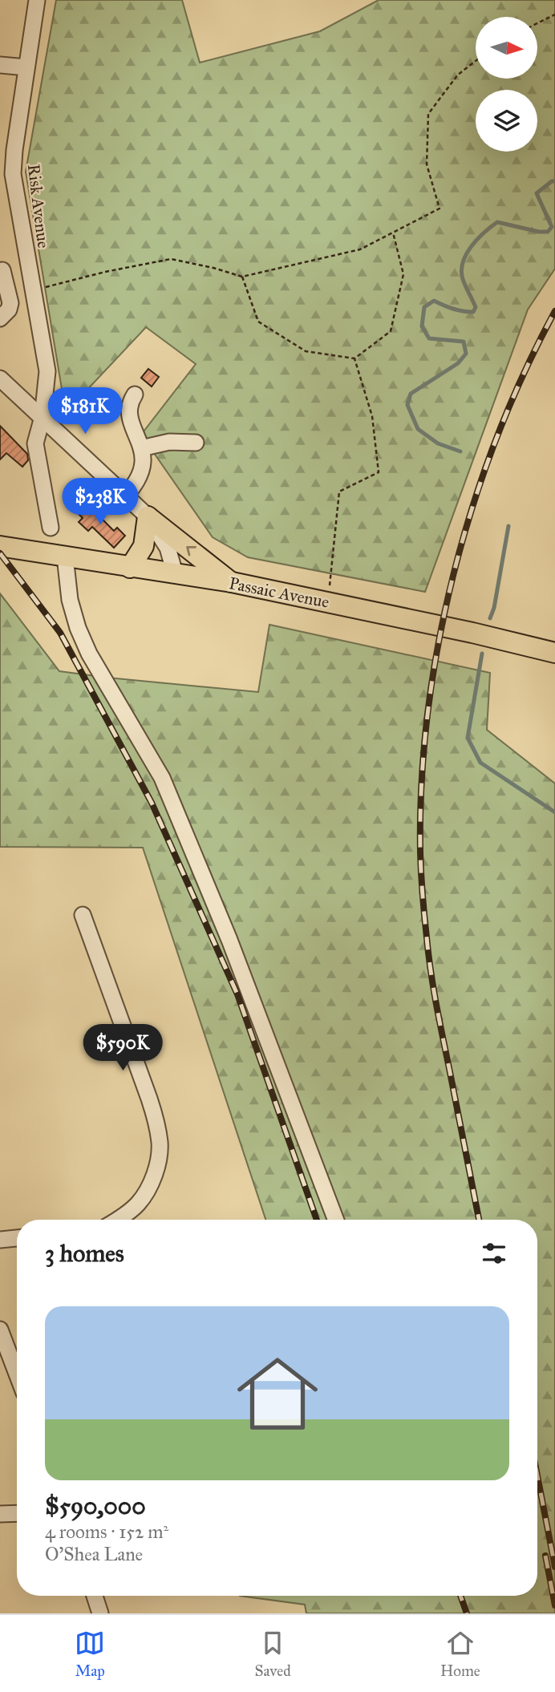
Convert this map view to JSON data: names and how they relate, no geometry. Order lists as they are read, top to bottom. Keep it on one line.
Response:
{"streets":{"main road":["Passaic Avenue"],"street":["Risk Avenue"]},"north":"right","page":{"price":["$181K","$238K","$590K"],"heading":"3 homes","list":[{"name":"$590,000","note":"4 rooms · 152 m² · O'Shea Lane"}],"tabs":["Map","Saved","Home"]}}
